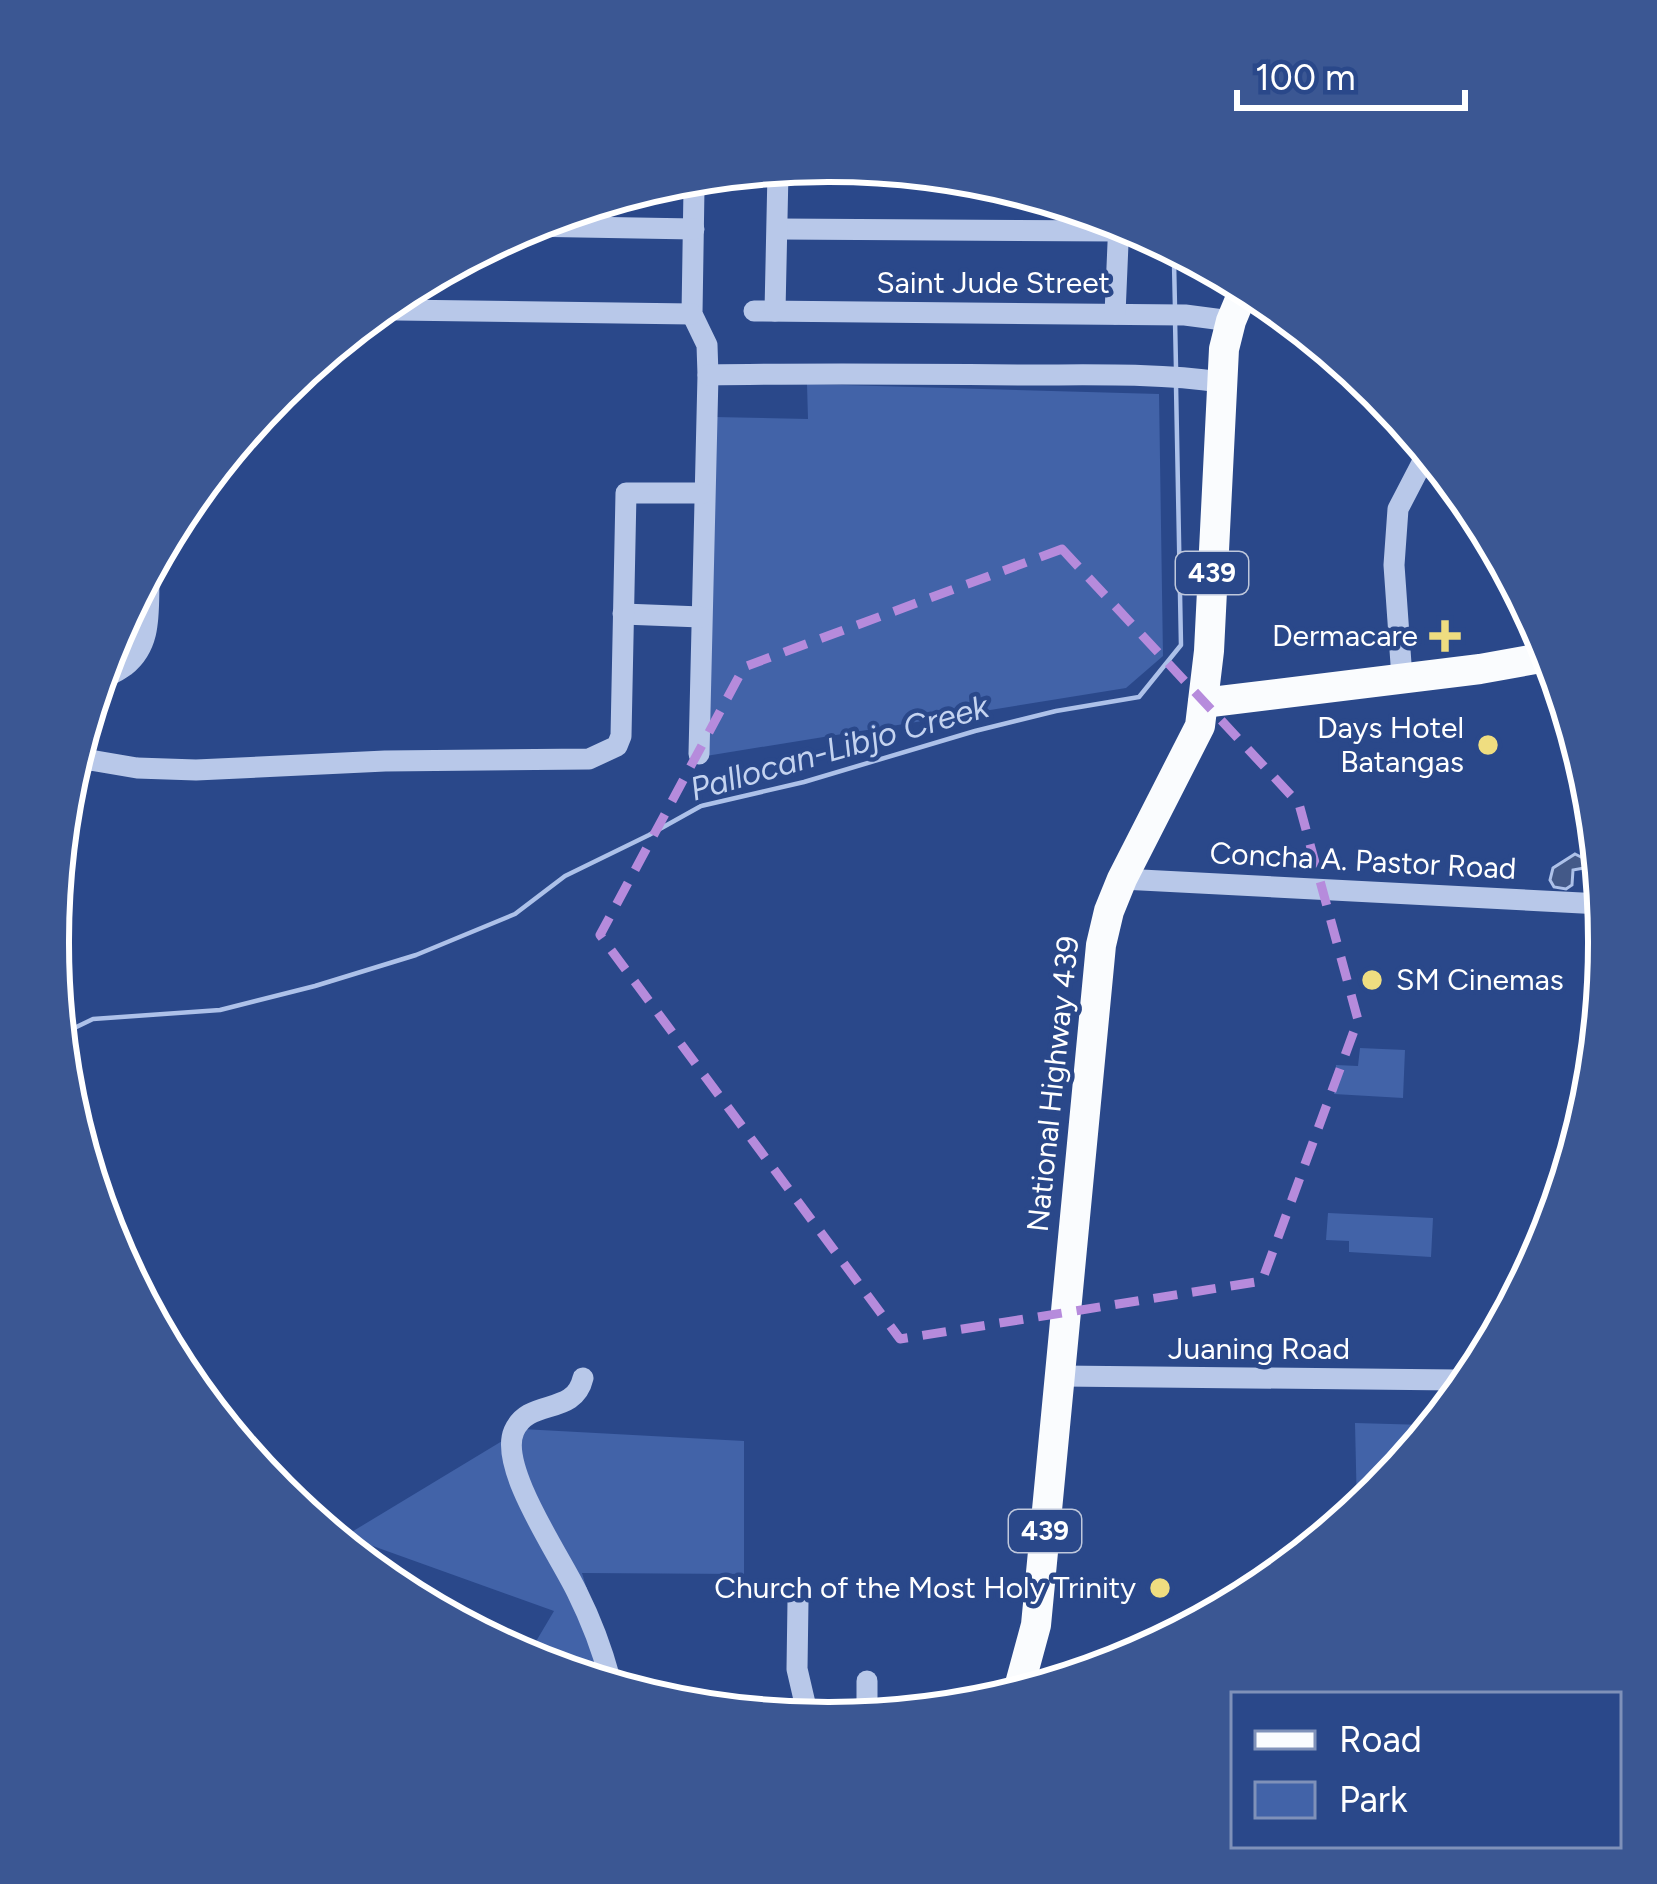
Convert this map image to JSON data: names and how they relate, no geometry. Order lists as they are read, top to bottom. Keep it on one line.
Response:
{"streets":{"main road":["439","National Highway 439"],"street":["Saint Jude Street","Concha A. Pastor Road","Juaning Road"]},"crossings":[["Saint Jude Street","National Highway 439"],["Concha A. Pastor Road","National Highway 439"],["National Highway 439","Juaning Road"]],"water":["Pallocan-Libjo Creek"],"places":{"health":["Dermacare"],"other":["Days Hotel Batangas","SM Cinemas","Church of the Most Holy Trinity"]},"legend":["Road","Park"],"scale_bar":"100 m"}
